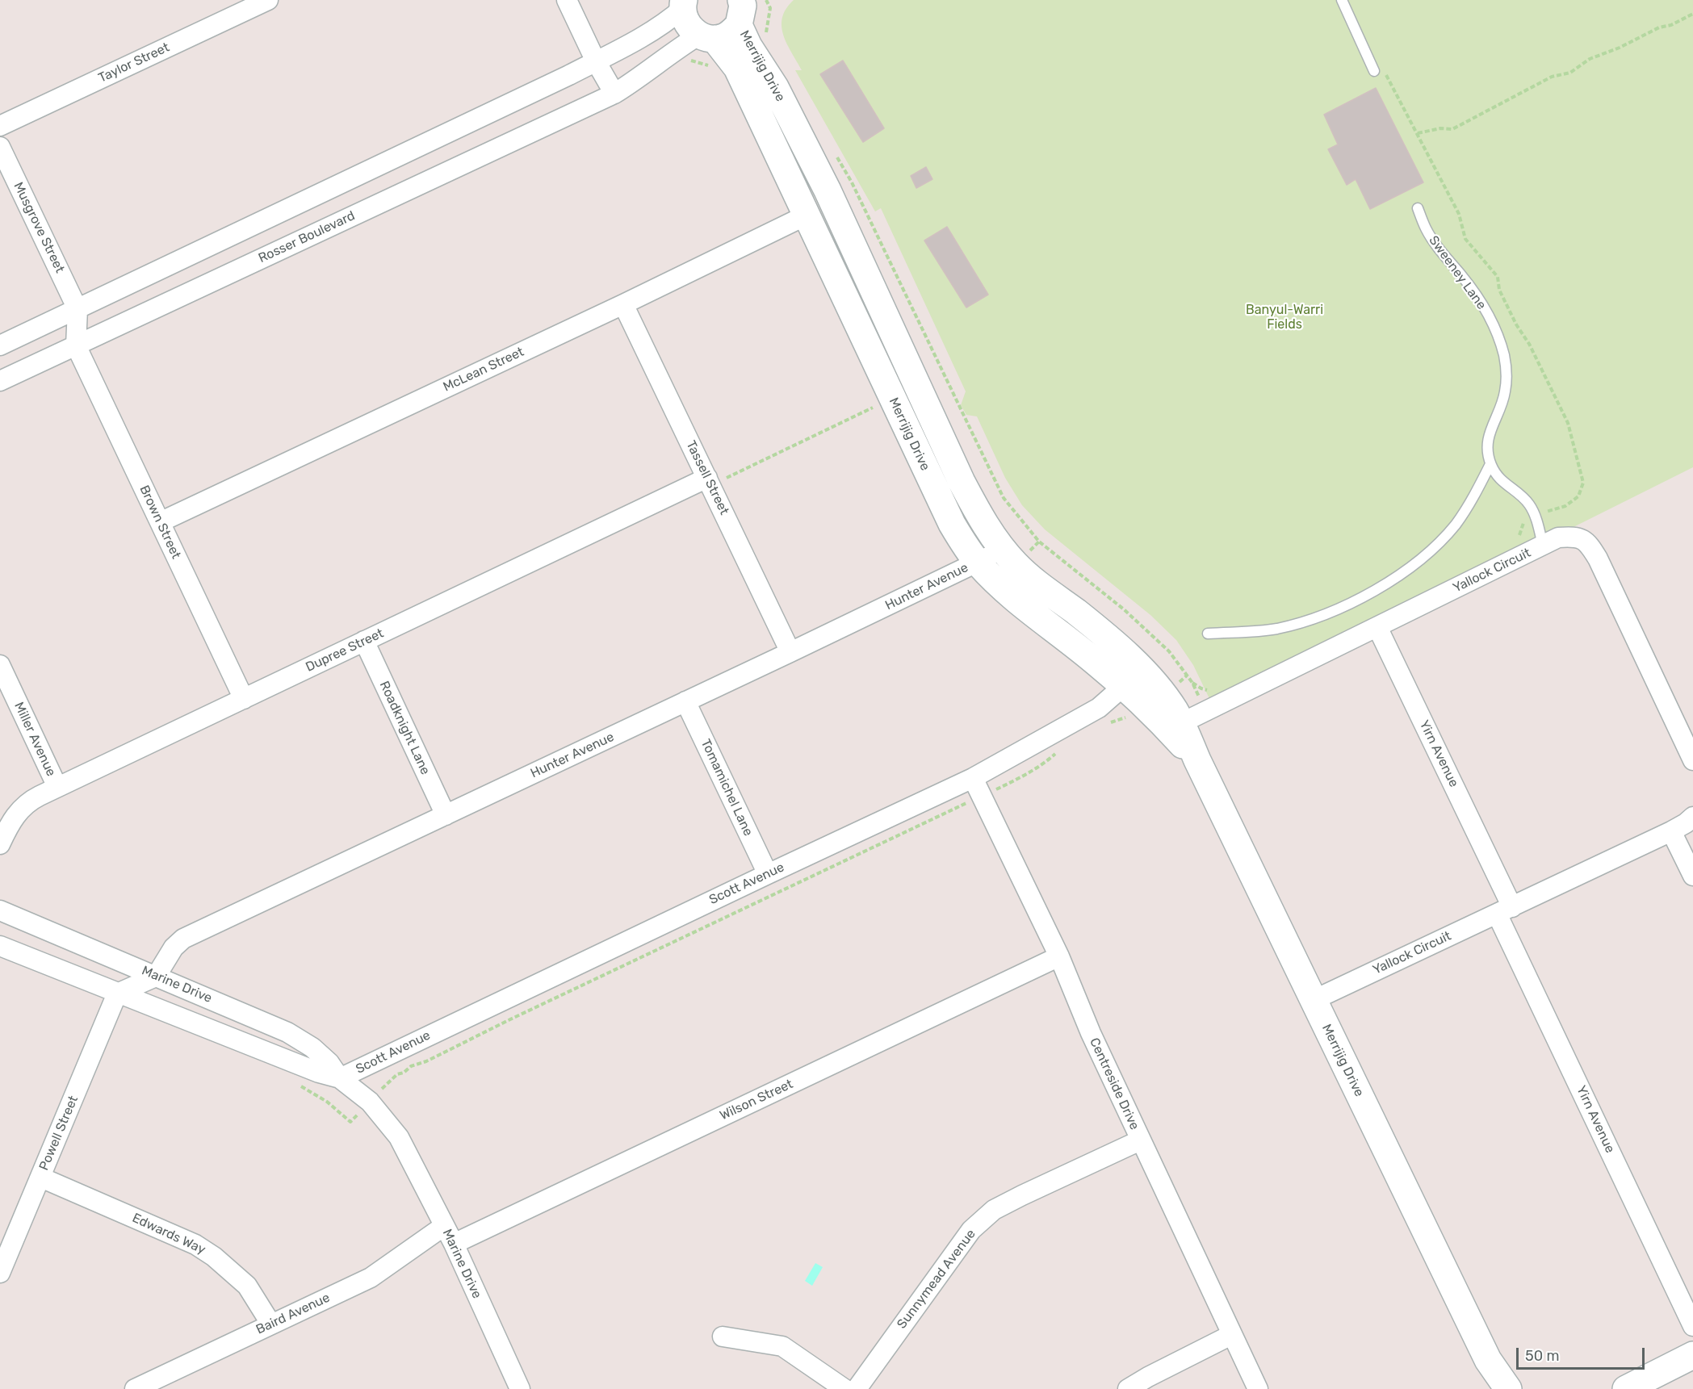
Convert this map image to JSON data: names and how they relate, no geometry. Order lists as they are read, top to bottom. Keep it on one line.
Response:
{"streets":{"street":["Taylor Street","Merrijig Drive","Musgrove Street","Rosser Boulevard","McLean Street","Tassell Street","Brown Street","Yallock Circuit","Hunter Avenue","Dupree Street","Roadknight Lane","Miller Avenue","Yirn Avenue","Tomamichel Lane","Scott Avenue","Marine Drive","Centreside Drive","Wilson Street","Powell Street","Edwards Way","Sunnymead Avenue","Baird Avenue"],"lane":["Sweeney Lane"]},"crossings":[["Merrijig Drive","Rosser Boulevard"],["Merrijig Drive","McLean Street"],["Merrijig Drive","Yallock Circuit"],["Merrijig Drive","Hunter Avenue"],["Merrijig Drive","Scott Avenue"],["Rosser Boulevard","Brown Street"],["McLean Street","Tassell Street"],["McLean Street","Brown Street"],["Tassell Street","Hunter Avenue"],["Tassell Street","Dupree Street"],["Brown Street","Dupree Street"],["Yallock Circuit","Yirn Avenue"],["Hunter Avenue","Roadknight Lane"],["Hunter Avenue","Tomamichel Lane"],["Hunter Avenue","Marine Drive"],["Dupree Street","Roadknight Lane"],["Dupree Street","Miller Avenue"],["Tomamichel Lane","Scott Avenue"],["Scott Avenue","Marine Drive"],["Scott Avenue","Centreside Drive"],["Marine Drive","Wilson Street"],["Marine Drive","Powell Street"],["Marine Drive","Baird Avenue"],["Centreside Drive","Wilson Street"],["Centreside Drive","Sunnymead Avenue"],["Powell Street","Edwards Way"],["Edwards Way","Baird Avenue"]],"parks":["Banyul-Warri Fields"],"scale_bar":"50 m"}
